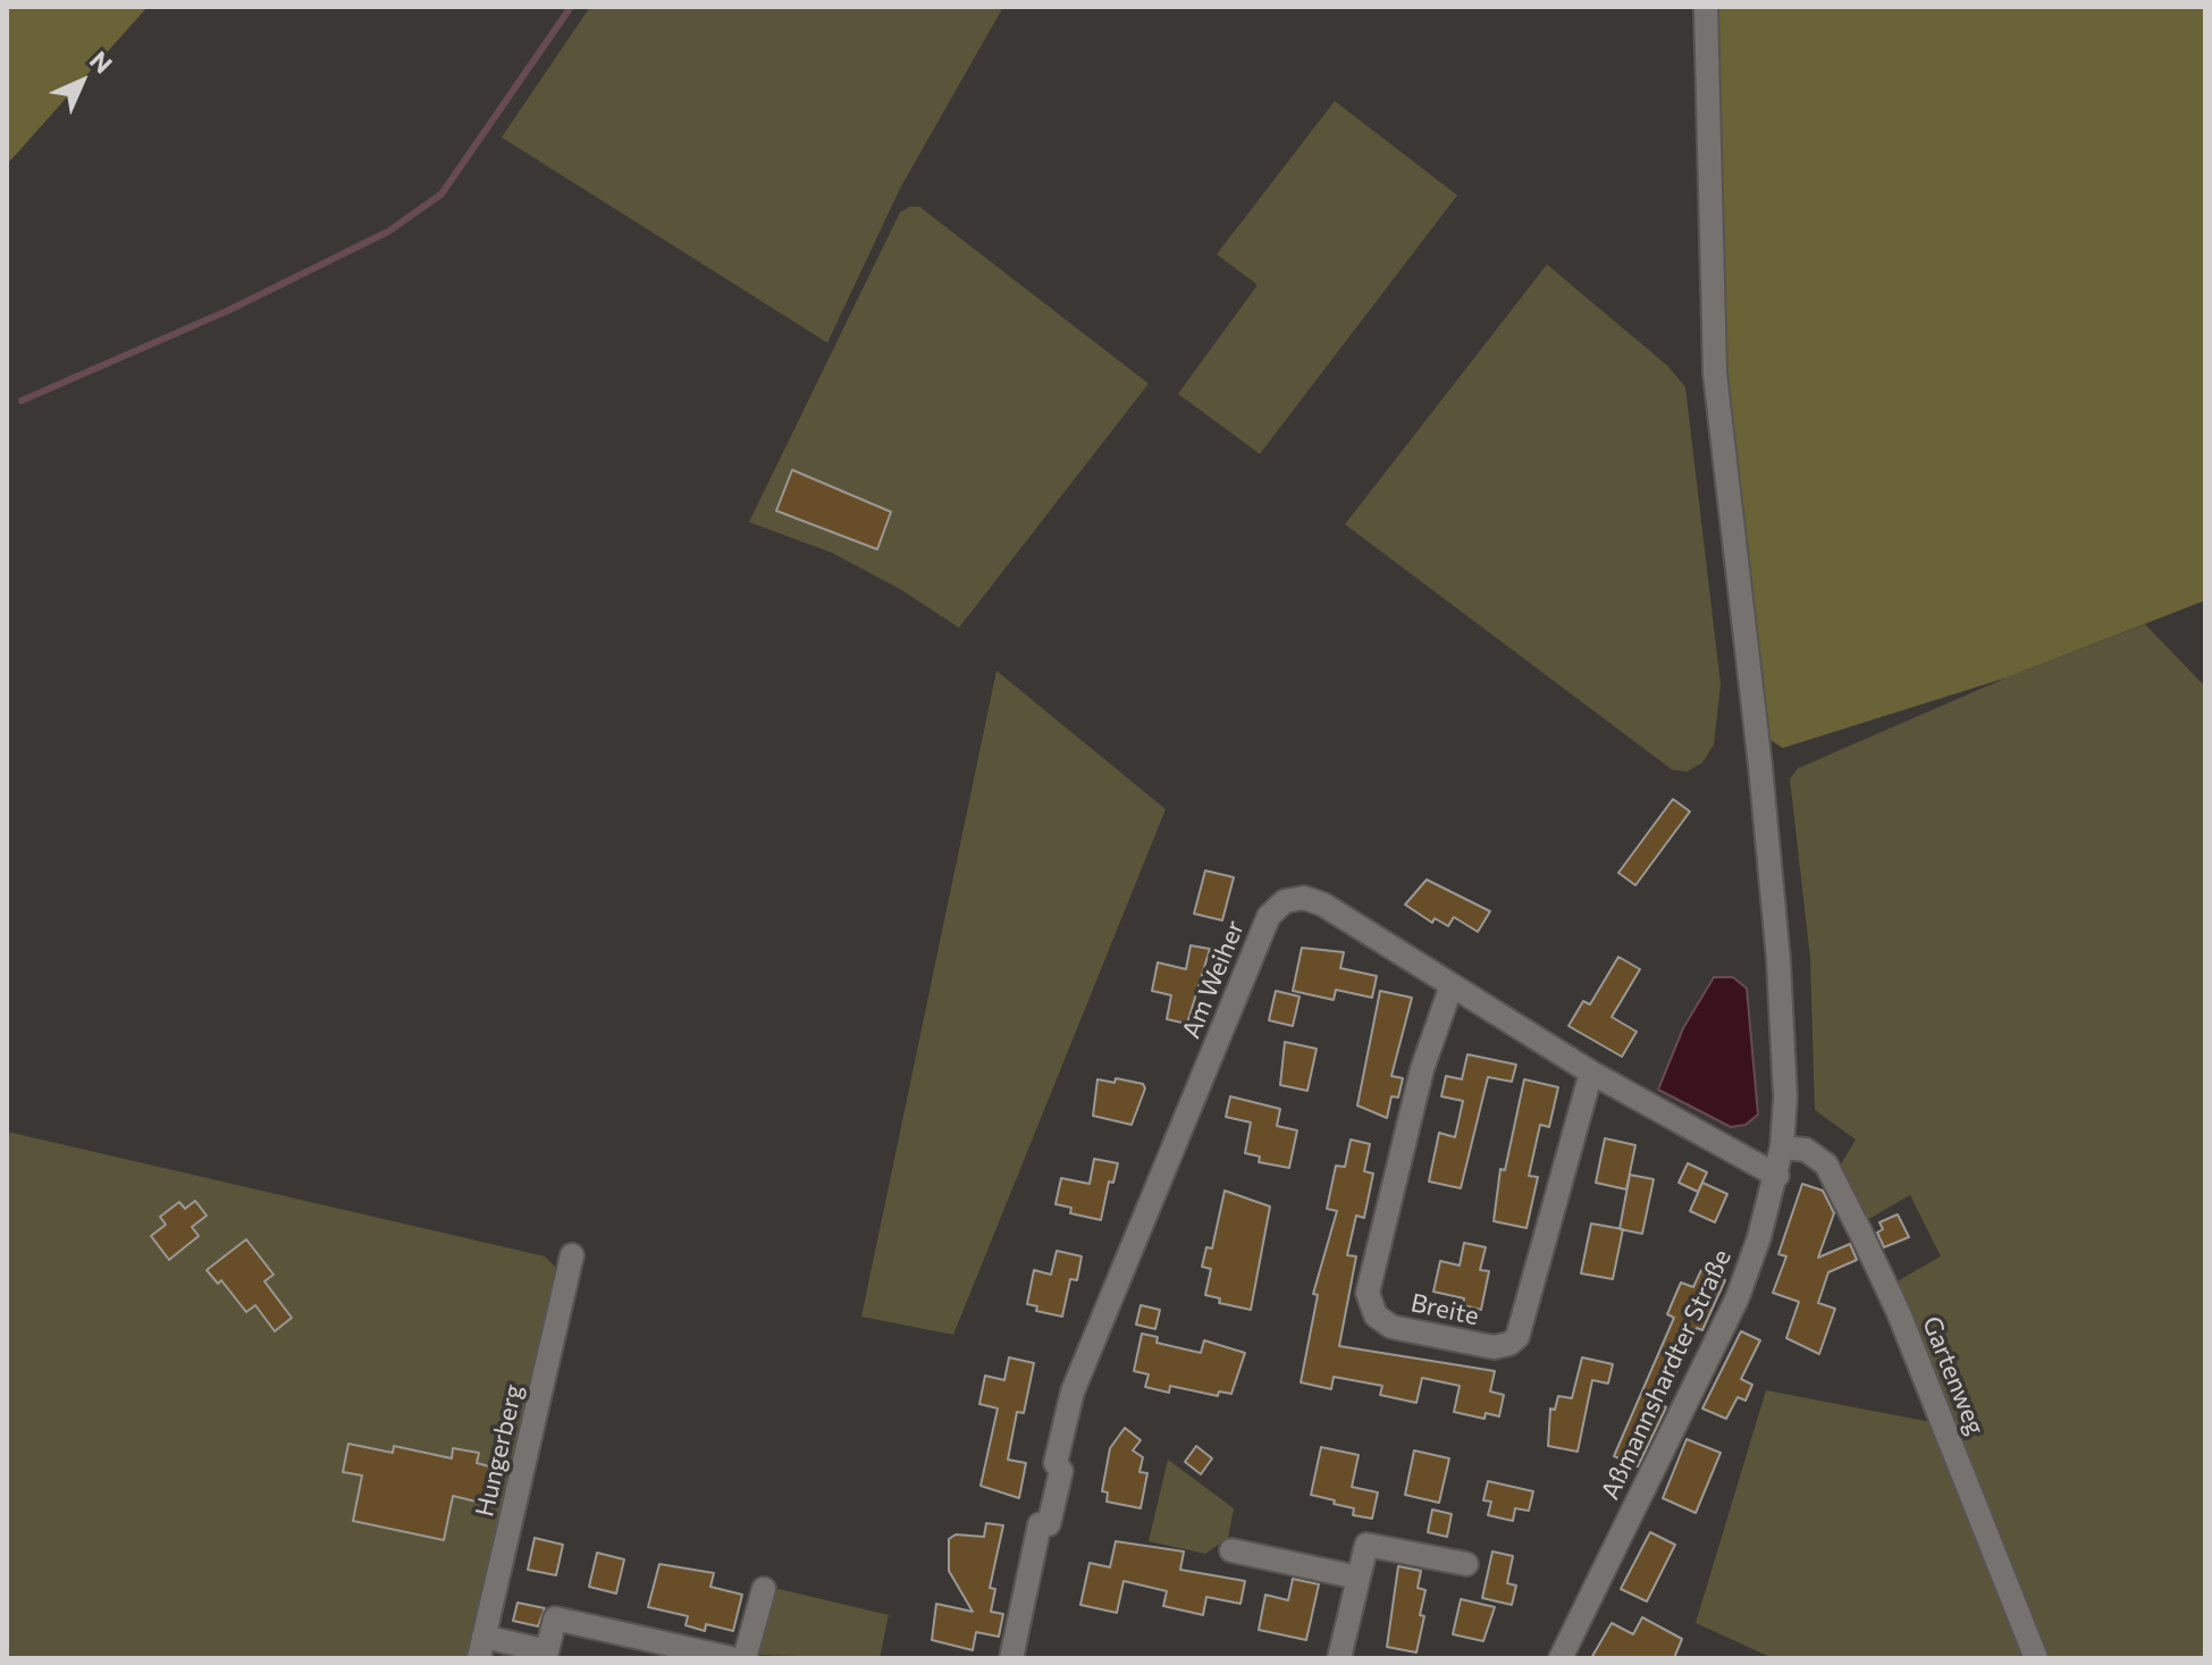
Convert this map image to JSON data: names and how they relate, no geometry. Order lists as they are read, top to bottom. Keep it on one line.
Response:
{"streets":{"street":["Am Weiher","Breite","Aßmannshardter Straße","Gartenweg","Hungerberg"]},"crossings":[["Am Weiher","Breite"],["Am Weiher","Aßmannshardter Straße"],["Aßmannshardter Straße","Gartenweg"]],"north":"top right"}
